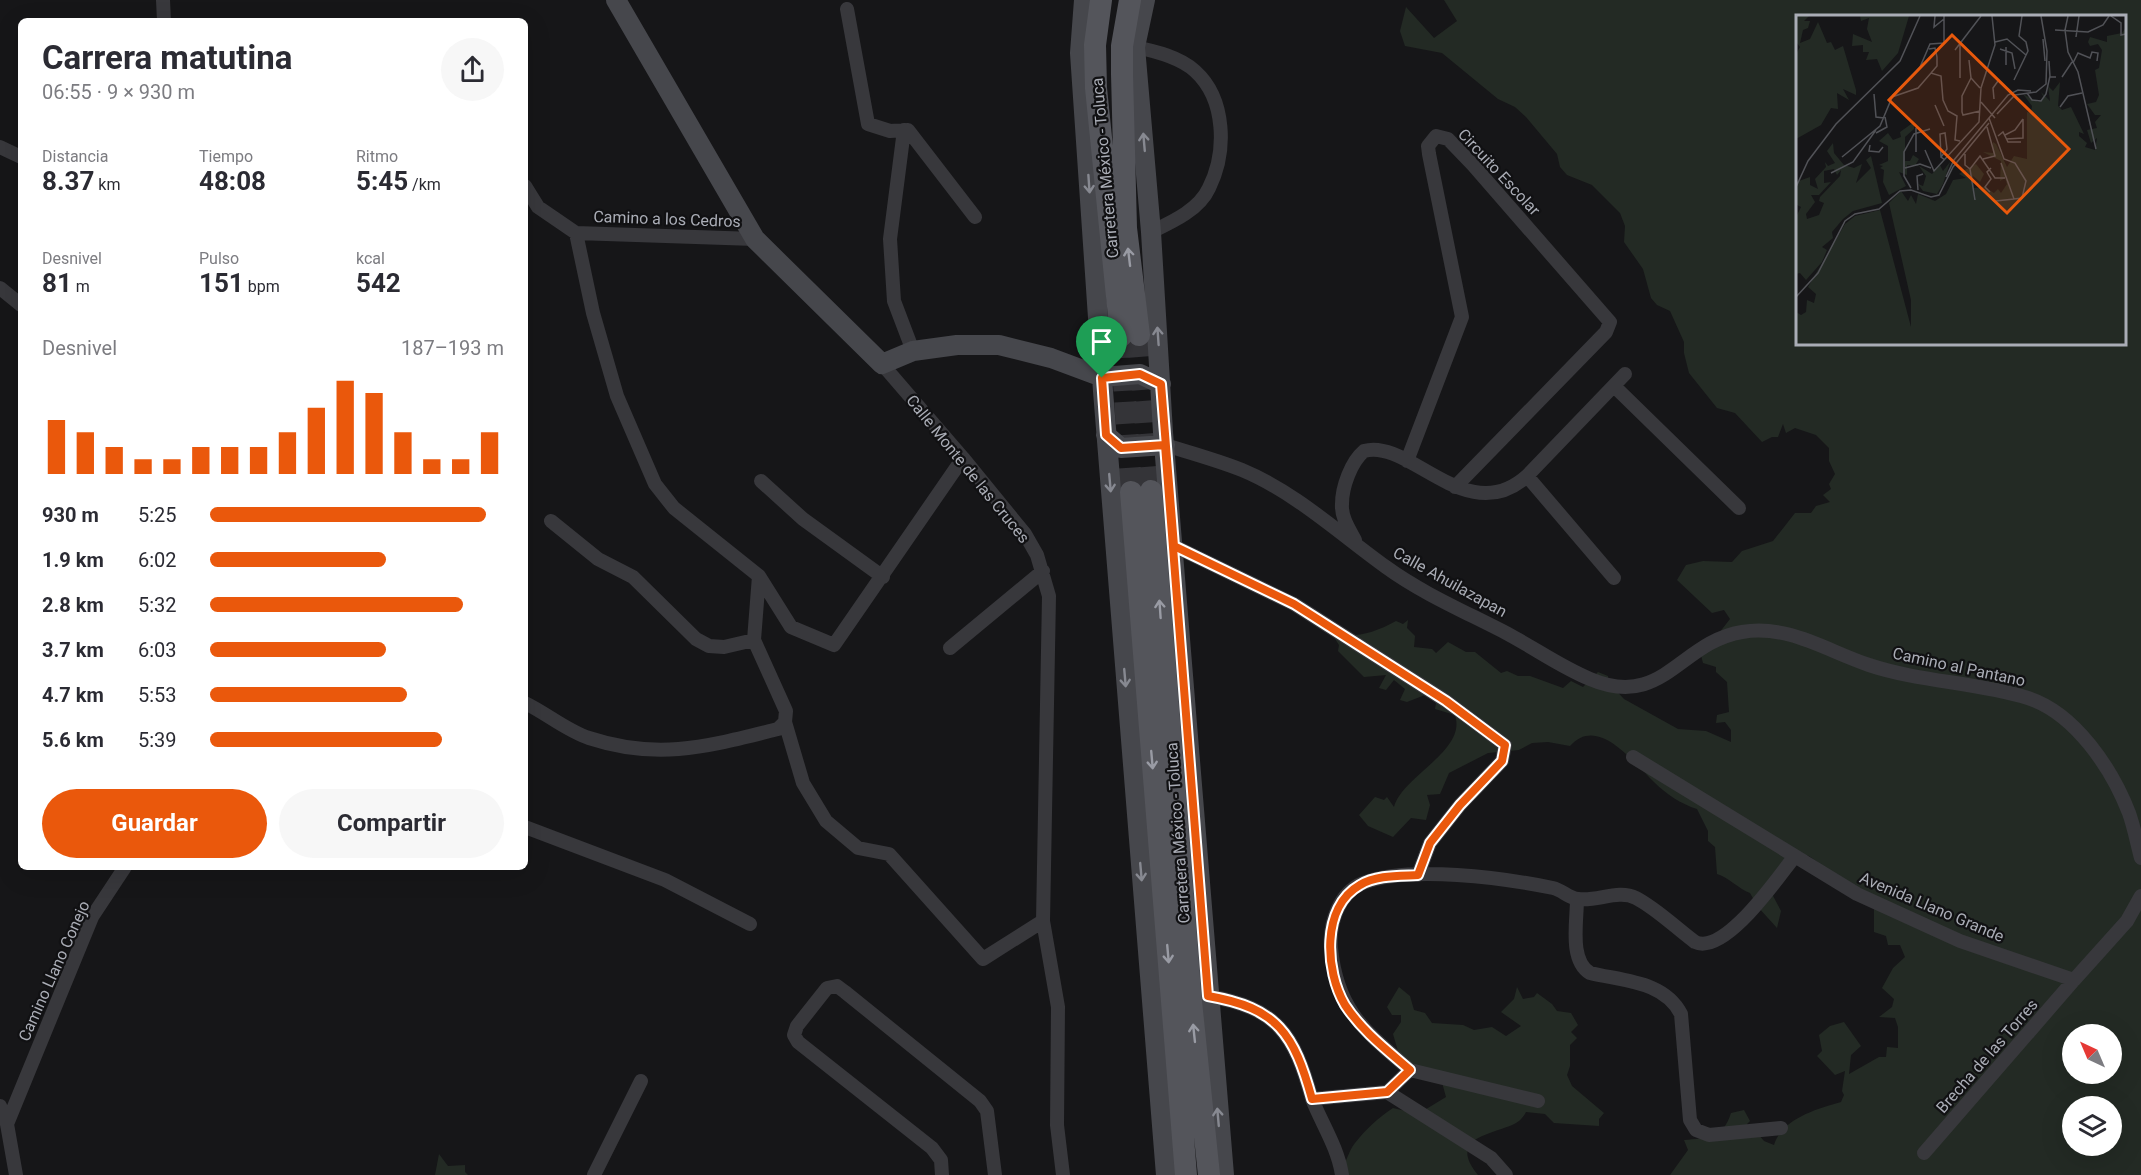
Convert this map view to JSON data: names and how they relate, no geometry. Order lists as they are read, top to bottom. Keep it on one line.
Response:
{"streets":{"main road":["Carretera México - Toluca"],"street":["Circuito Escolar","Camino a los Cedros","Calle Monte de las Cruces","Calle Ahuilazapan","Camino al Pantano","Avenida Llano Grande","Camino Llano Conejo","Brecha de las Torres"]},"crossings":[["Camino a los Cedros","Calle Monte de las Cruces"],["Calle Ahuilazapan","Camino al Pantano"],["Avenida Llano Grande","Brecha de las Torres"]],"north":"top left","page":{"heading":["Carrera matutina","06:55 · 9 × 930 m"],"stats":[["Distancia","8.37 km"],["Tiempo","48:08"],["Ritmo","5:45 /km"],["Desnivel","81 m"],["Pulso","151 bpm"],["kcal","542"]],"chart":["Desnivel","187–193 m"],"list":[{"name":"930 m","note":"5:25"},{"name":"1.9 km","note":"6:02"},{"name":"2.8 km","note":"5:32"},{"name":"3.7 km","note":"6:03"},{"name":"4.7 km","note":"5:53"},{"name":"5.6 km","note":"5:39"}],"buttons":["Guardar","Compartir"]}}
